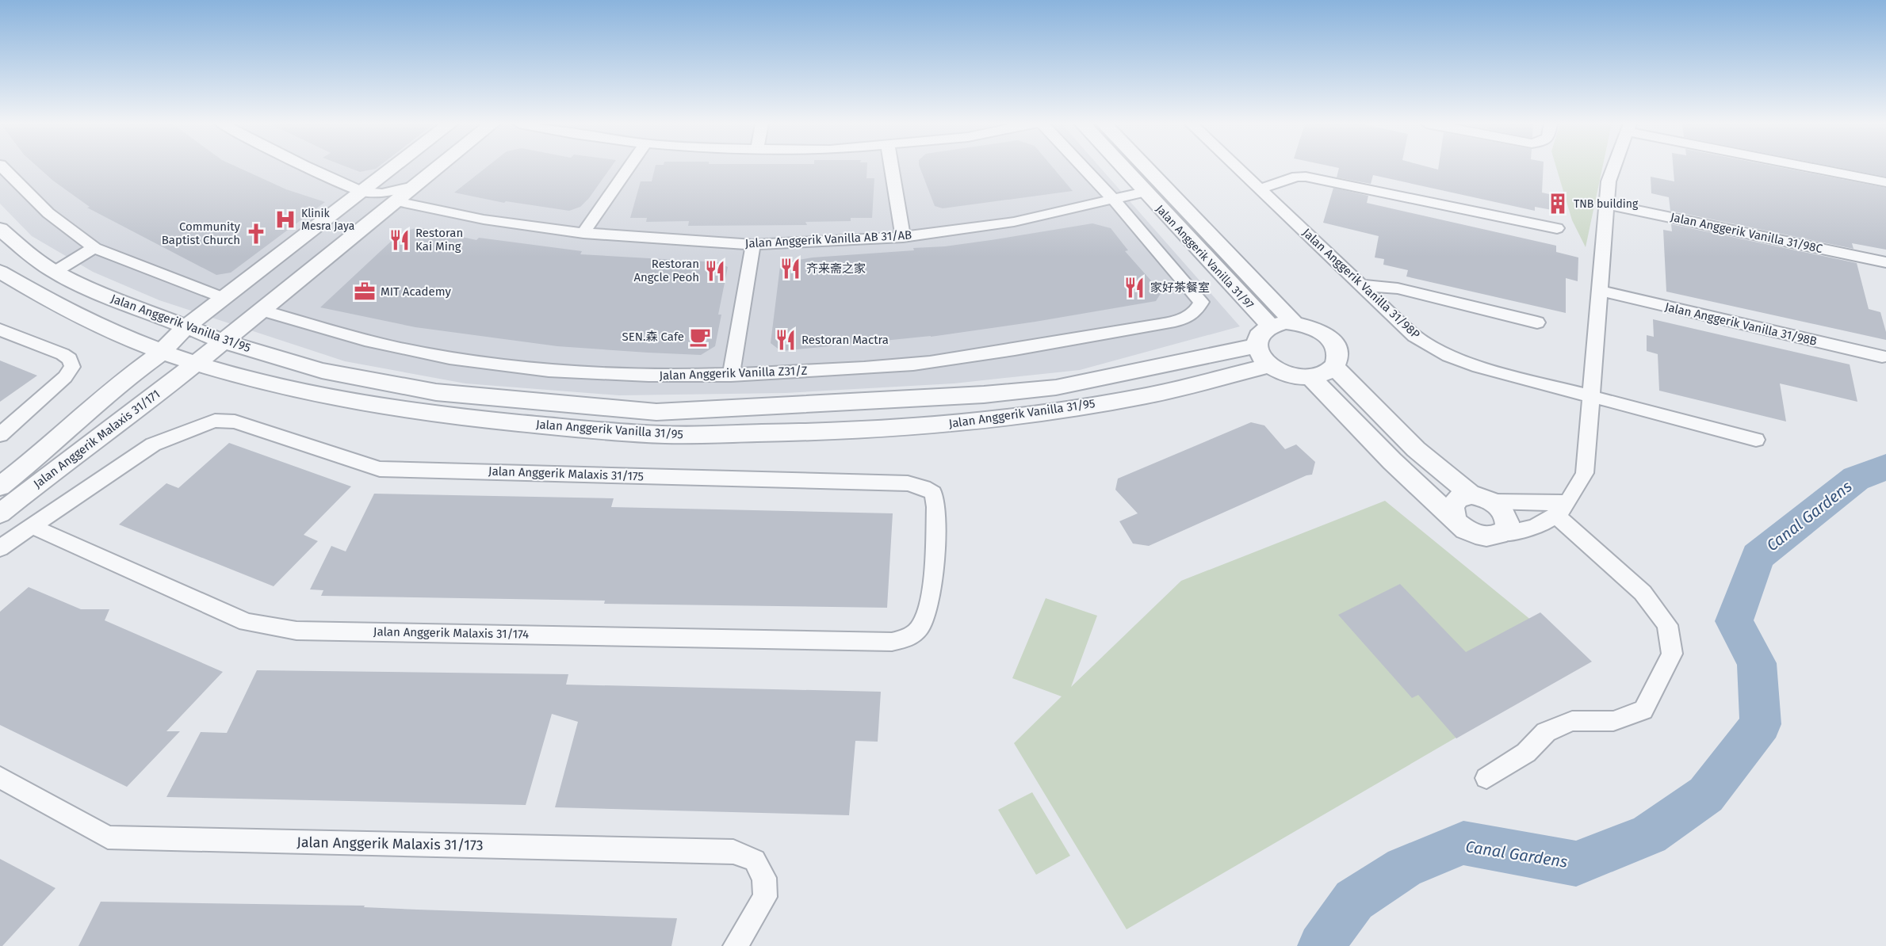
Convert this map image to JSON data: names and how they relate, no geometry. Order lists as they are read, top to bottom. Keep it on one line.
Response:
{"streets":{"street":["Jalan Anggerik Vanilla 31/98C","Jalan Anggerik Vanilla AB 31/AB","Jalan Anggerik Vanilla 31/97","Jalan Anggerik Vanilla 31/98P","Jalan Anggerik Vanilla 31/95","Jalan Anggerik Vanilla 31/98B","Jalan Anggerik Vanilla Z31/Z","Jalan Anggerik Malaxis 31/171","Jalan Anggerik Malaxis 31/175","Jalan Anggerik Malaxis 31/174","Jalan Anggerik Malaxis 31/173"]},"crossings":[["Jalan Anggerik Vanilla AB 31/AB","Jalan Anggerik Vanilla 31/97"],["Jalan Anggerik Vanilla AB 31/AB","Jalan Anggerik Vanilla Z31/Z"],["Jalan Anggerik Vanilla AB 31/AB","Jalan Anggerik Malaxis 31/171"],["Jalan Anggerik Vanilla 31/97","Jalan Anggerik Vanilla 31/95"],["Jalan Anggerik Vanilla 31/95","Jalan Anggerik Malaxis 31/171"],["Jalan Anggerik Vanilla Z31/Z","Jalan Anggerik Malaxis 31/171"],["Jalan Anggerik Malaxis 31/175","Jalan Anggerik Malaxis 31/174"]],"water":["Canal Gardens"],"places":{"building":["TNB building"],"hospital":["Klinik Mesra Jaya"],"church":["Community Baptist Church"],"restaurant":["Restoran Kai Ming","齐来斋之家","Restoran Angcle Peoh","家好茶餐室","Restoran Mactra"],"office":["MIT Academy"],"cafe":["SEN.森 Cafe"]}}
